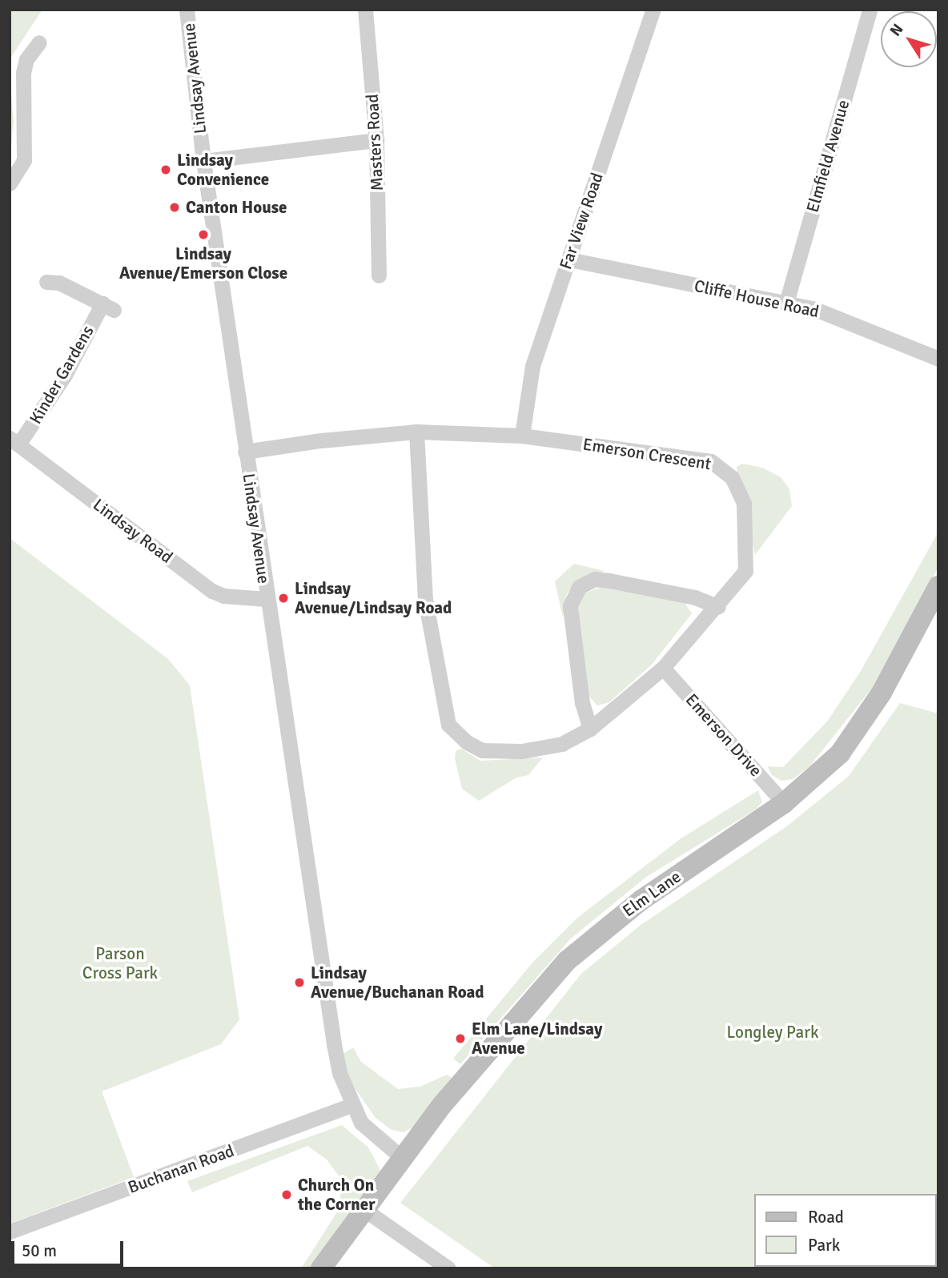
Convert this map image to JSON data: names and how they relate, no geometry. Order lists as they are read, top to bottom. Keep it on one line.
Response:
{"streets":{"street":["Lindsay Avenue","Masters Road","Elmfield Avenue","Far View Road","Cliffe House Road","Kinder Gardens","Emerson Crescent","Lindsay Road","Emerson Drive","Elm Lane","Buchanan Road"]},"crossings":[["Lindsay Avenue","Emerson Crescent"],["Lindsay Avenue","Lindsay Road"],["Lindsay Avenue","Elm Lane"],["Lindsay Avenue","Buchanan Road"],["Elmfield Avenue","Cliffe House Road"],["Far View Road","Cliffe House Road"],["Far View Road","Emerson Crescent"],["Kinder Gardens","Lindsay Road"],["Emerson Crescent","Emerson Drive"],["Emerson Drive","Elm Lane"]],"parks":["Parson Cross Park","Longley Park"],"places":["Lindsay Convenience","Canton House","Lindsay Avenue/Emerson Close","Lindsay Avenue/Lindsay Road","Lindsay Avenue/Buchanan Road","Elm Lane/Lindsay Avenue","Church On the Corner"],"legend":["Road","Park"],"scale_bar":"50 m","north":"top left"}
